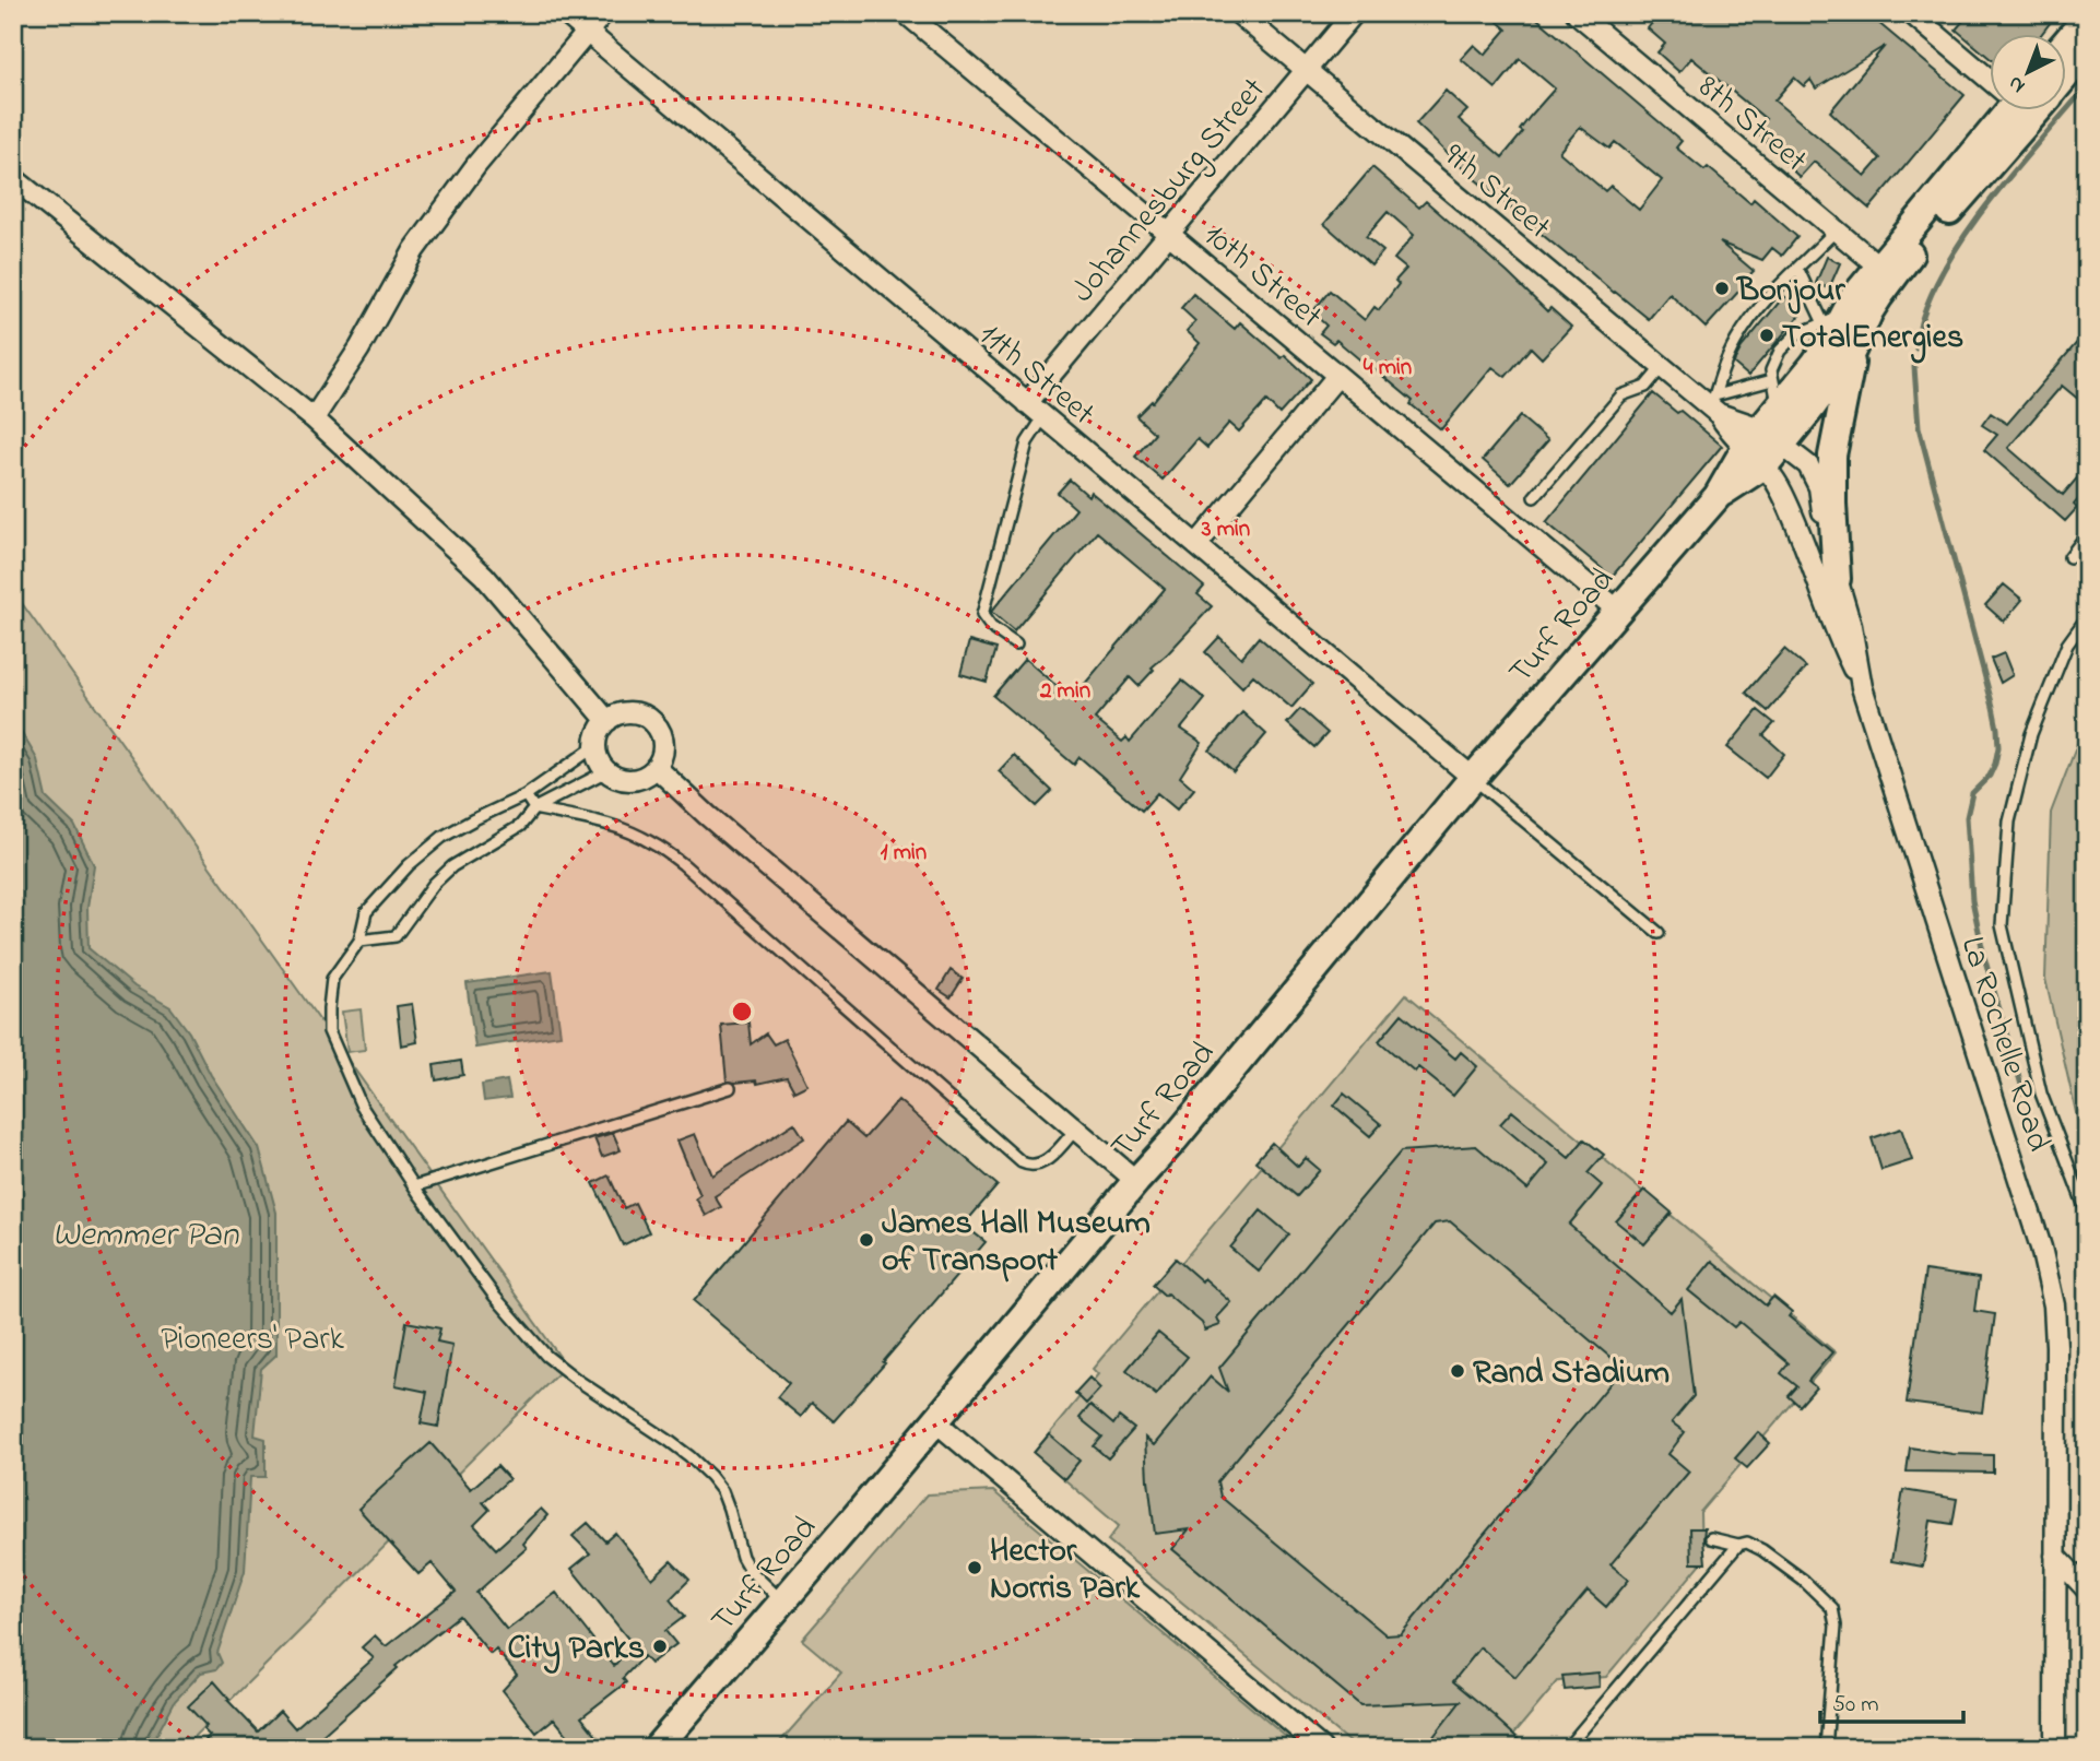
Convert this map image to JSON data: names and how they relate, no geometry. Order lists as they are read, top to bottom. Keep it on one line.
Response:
{"streets":{"main road":["Turf Road"],"street":["8th Street","Johannesburg Street","9th Street","10th Street","11th Street","La Rochelle Road"]},"crossings":[["8th Street","Turf Road"],["Johannesburg Street","9th Street"],["Johannesburg Street","10th Street"],["Johannesburg Street","11th Street"],["9th Street","Turf Road"],["9th Street","La Rochelle Road"],["10th Street","Turf Road"],["11th Street","Turf Road"],["Turf Road","La Rochelle Road"]],"water":["Wemmer Pan"],"parks":["Pioneers' Park"],"places":["Bonjour","TotalEnergies","James Hall Museum of Transport","Rand Stadium","Hector Norris Park","City Parks"],"scale_bar":"50 m","north":"bottom left","rings":["4 min","3 min","2 min","1 min"]}
